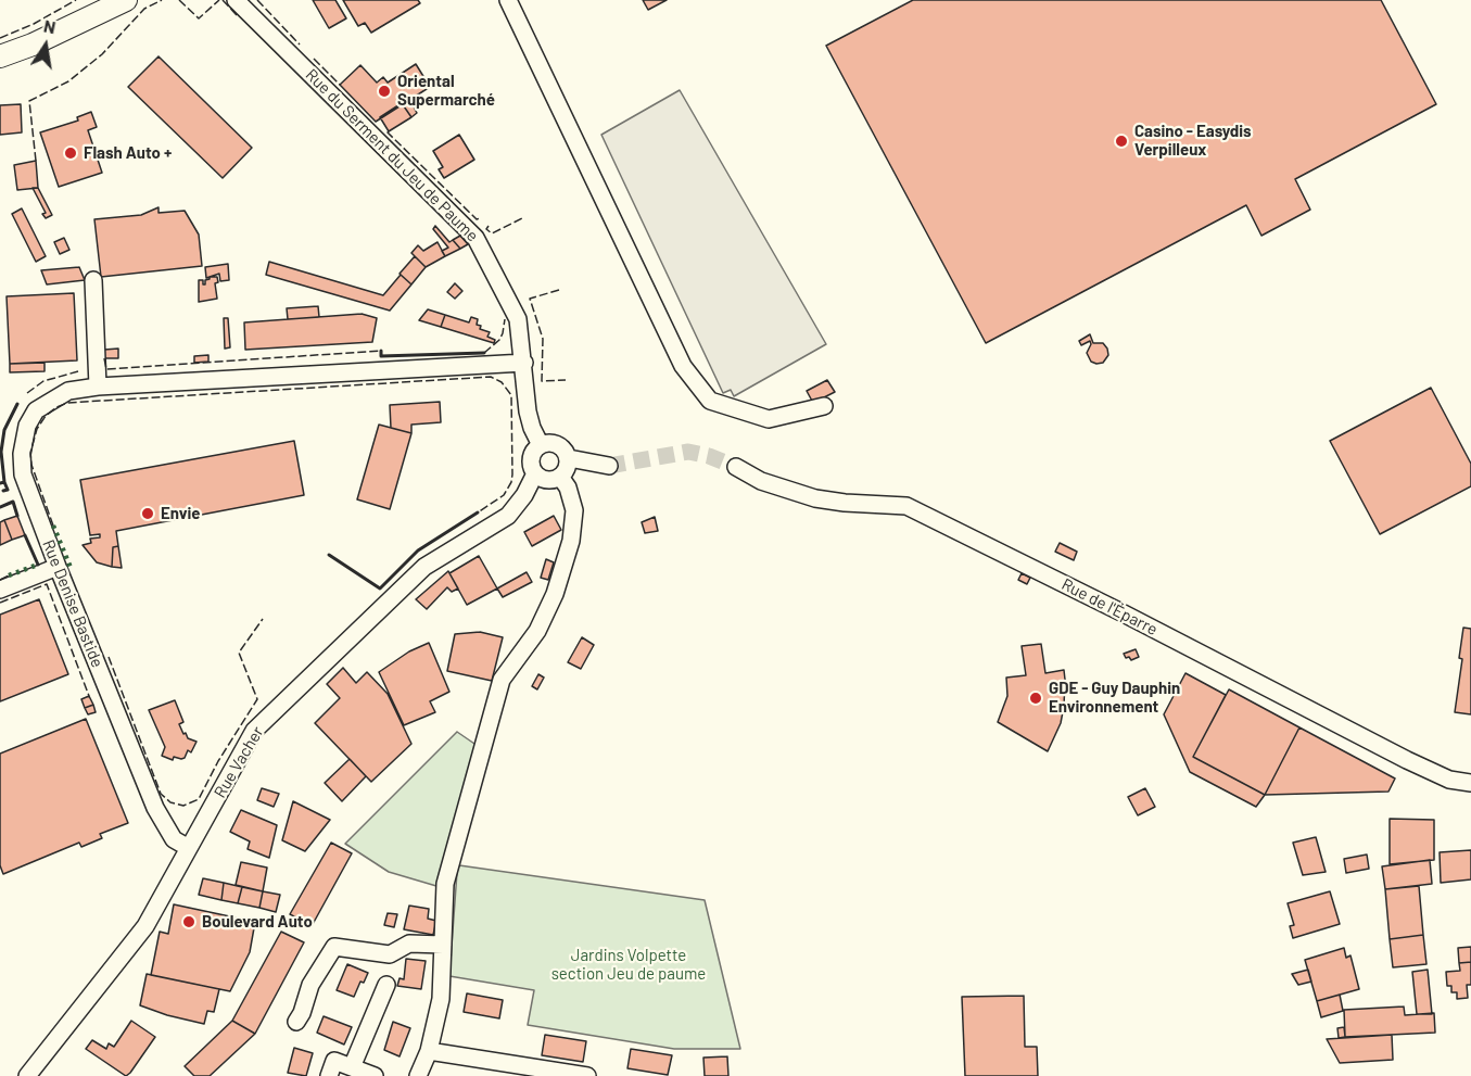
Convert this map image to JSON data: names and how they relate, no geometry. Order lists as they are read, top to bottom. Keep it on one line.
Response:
{"streets":{"street":["Rue du Serment du Jeu de Paume","Rue Denise Bastide","Rue de l'Éparre","Rue Vacher"]},"crossings":[["Rue du Serment du Jeu de Paume","Rue Denise Bastide"],["Rue du Serment du Jeu de Paume","Rue Vacher"],["Rue Denise Bastide","Rue Vacher"]],"parks":["Jardins Volpette section Jeu de paume"],"places":["Oriental Supermarché","Casino - Easydis Verpilleux","Flash Auto +","Envie","GDE - Guy Dauphin Environnement","Boulevard Auto"],"north":"top"}
